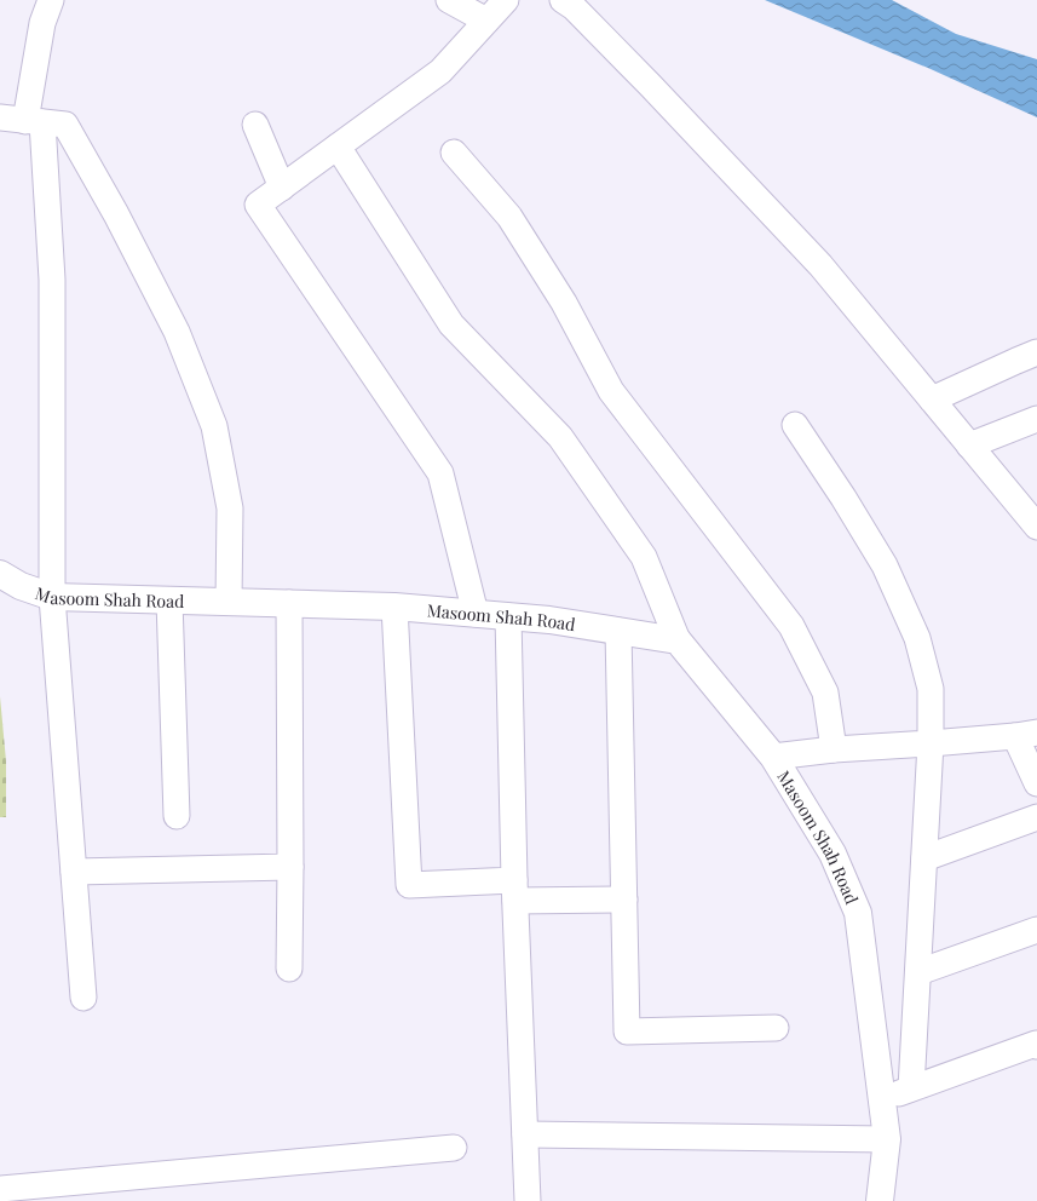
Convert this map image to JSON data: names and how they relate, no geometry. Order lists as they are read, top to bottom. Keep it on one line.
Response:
{"streets":{"street":["Masoom Shah Road"]}}
